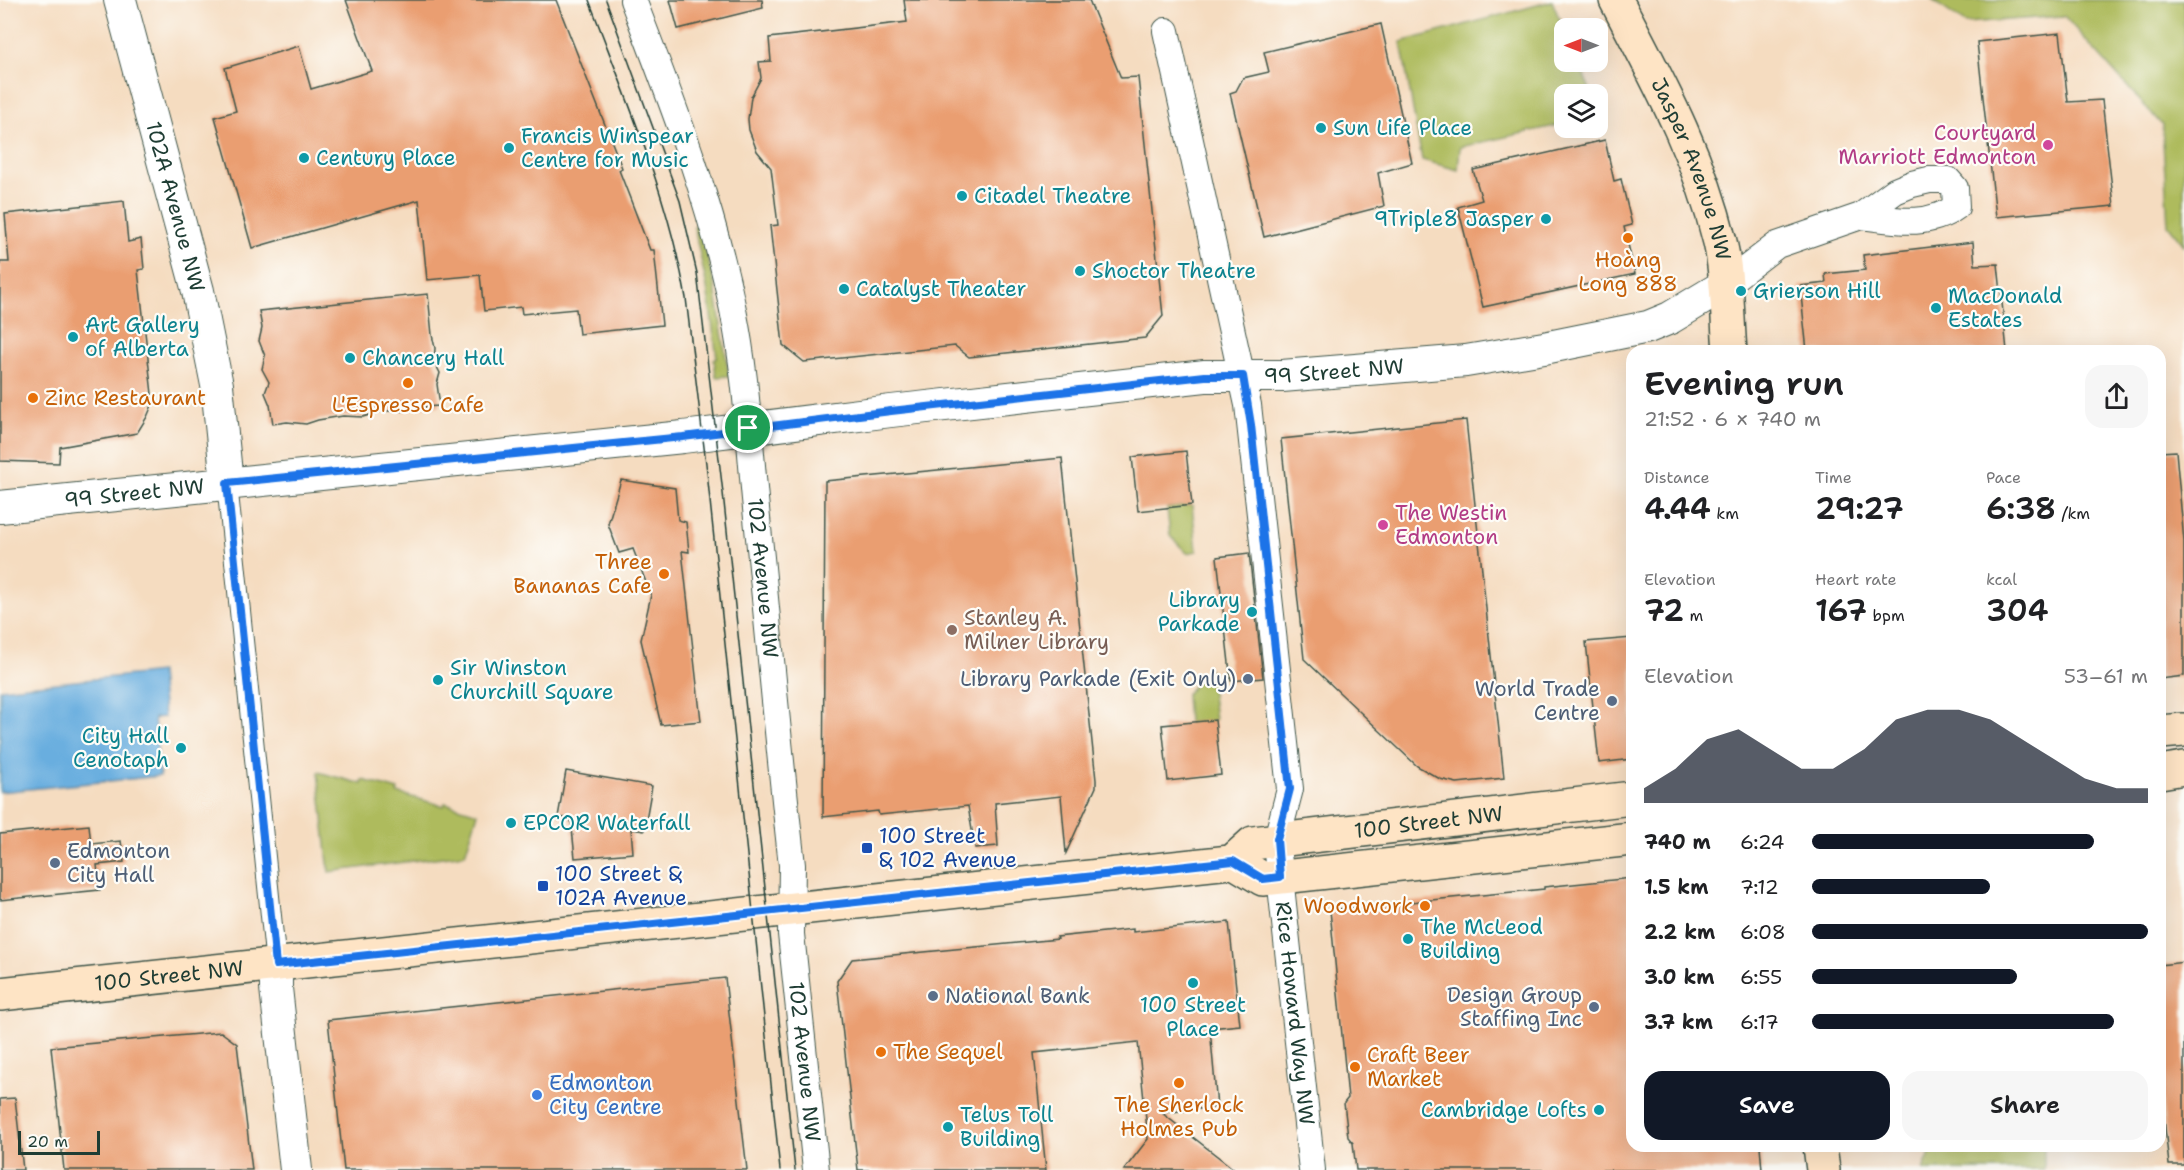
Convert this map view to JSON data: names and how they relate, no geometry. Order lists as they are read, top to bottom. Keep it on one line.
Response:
{"streets":{"main road":["Jasper Avenue NW","100 Street NW"],"street":["102A Avenue NW","99 Street NW","102 Avenue NW","Rice Howard Way NW"]},"crossings":[["Jasper Avenue NW","99 Street NW"],["102A Avenue NW","99 Street NW"],["102A Avenue NW","100 Street NW"],["99 Street NW","102 Avenue NW"],["102 Avenue NW","100 Street NW"],["100 Street NW","Rice Howard Way NW"]],"places":{"other":["Sun Life Place","Courtyard Marriott Edmonton","Francis Winspear Centre for Music","Century Place","Citadel Theatre","9Triple8 Jasper","Hoàng Long 888","Shoctor Theatre","Catalyst Theater","Grierson Hill","MacDonald Estates","Art Gallery of Alberta","Chancery Hall","L'Espresso Cafe","Zinc Restaurant","The Westin Edmonton","Three Bananas Cafe","Library Parkade","Stanley A. Milner Library","Library Parkade (Exit Only)","Sir Winston Churchill Square","World Trade Centre","City Hall Cenotaph","EPCOR Waterfall","Edmonton City Hall","Woodwork","The McLeod Building","100 Street Place","National Bank","Design Group Staffing Inc","The Sequel","Craft Beer Market","The Sherlock Holmes Pub","Edmonton City Centre","Cambridge Lofts","Telus Toll Building"],"transit":["100 Street & 102 Avenue","100 Street & 102A Avenue"]},"scale_bar":"20 m","north":"left","page":{"heading":["Evening run","21:52 · 6 × 740 m"],"stats":[["Distance","4.44 km"],["Time","29:27"],["Pace","6:38 /km"],["Elevation","72 m"],["Heart rate","167 bpm"],["kcal","304"]],"chart":["Elevation","53–61 m"],"list":[{"name":"740 m","note":"6:24"},{"name":"1.5 km","note":"7:12"},{"name":"2.2 km","note":"6:08"},{"name":"3.0 km","note":"6:55"},{"name":"3.7 km","note":"6:17"}],"buttons":["Save","Share"],"scale":"20 m"}}
